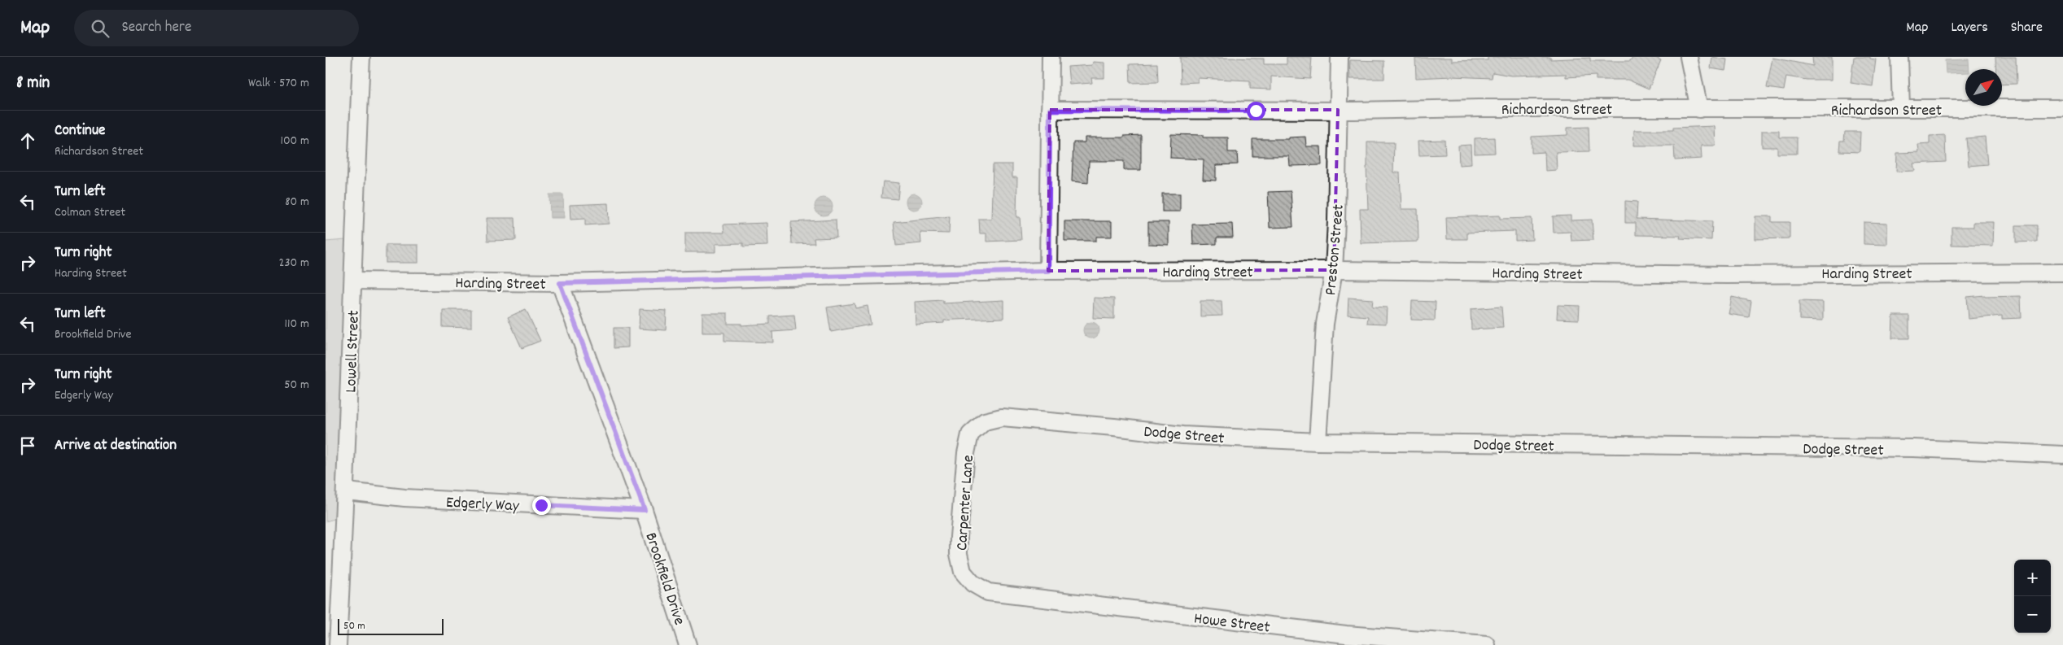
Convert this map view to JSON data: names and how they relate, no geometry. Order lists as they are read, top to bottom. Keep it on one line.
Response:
{"streets":{"street":["Richardson Street","Preston Street","Harding Street","Lowell Street","Dodge Street","Edgerly Way","Carpenter Lane","Brookfield Drive","Howe Street"]},"crossings":[["Richardson Street","Preston Street"],["Preston Street","Harding Street"],["Preston Street","Dodge Street"],["Harding Street","Lowell Street"],["Harding Street","Brookfield Drive"],["Lowell Street","Edgerly Way"],["Dodge Street","Carpenter Lane"],["Edgerly Way","Brookfield Drive"],["Carpenter Lane","Howe Street"]],"scale_bar":"50 m","north":"top right","page":{"header":"Map","search":"Search here","nav":["Map","Layers","Share"],"heading":["8 min","Walk · 570 m"],"list":[["Continue","Richardson Street","100 m"],["Turn left","Colman Street","80 m"],["Turn right","Harding Street","230 m"],["Turn left","Brookfield Drive","110 m"],["Turn right","Edgerly Way","50 m"],"Arrive at destination"],"map_buttons":["+","−"],"scale":"50 m"}}
